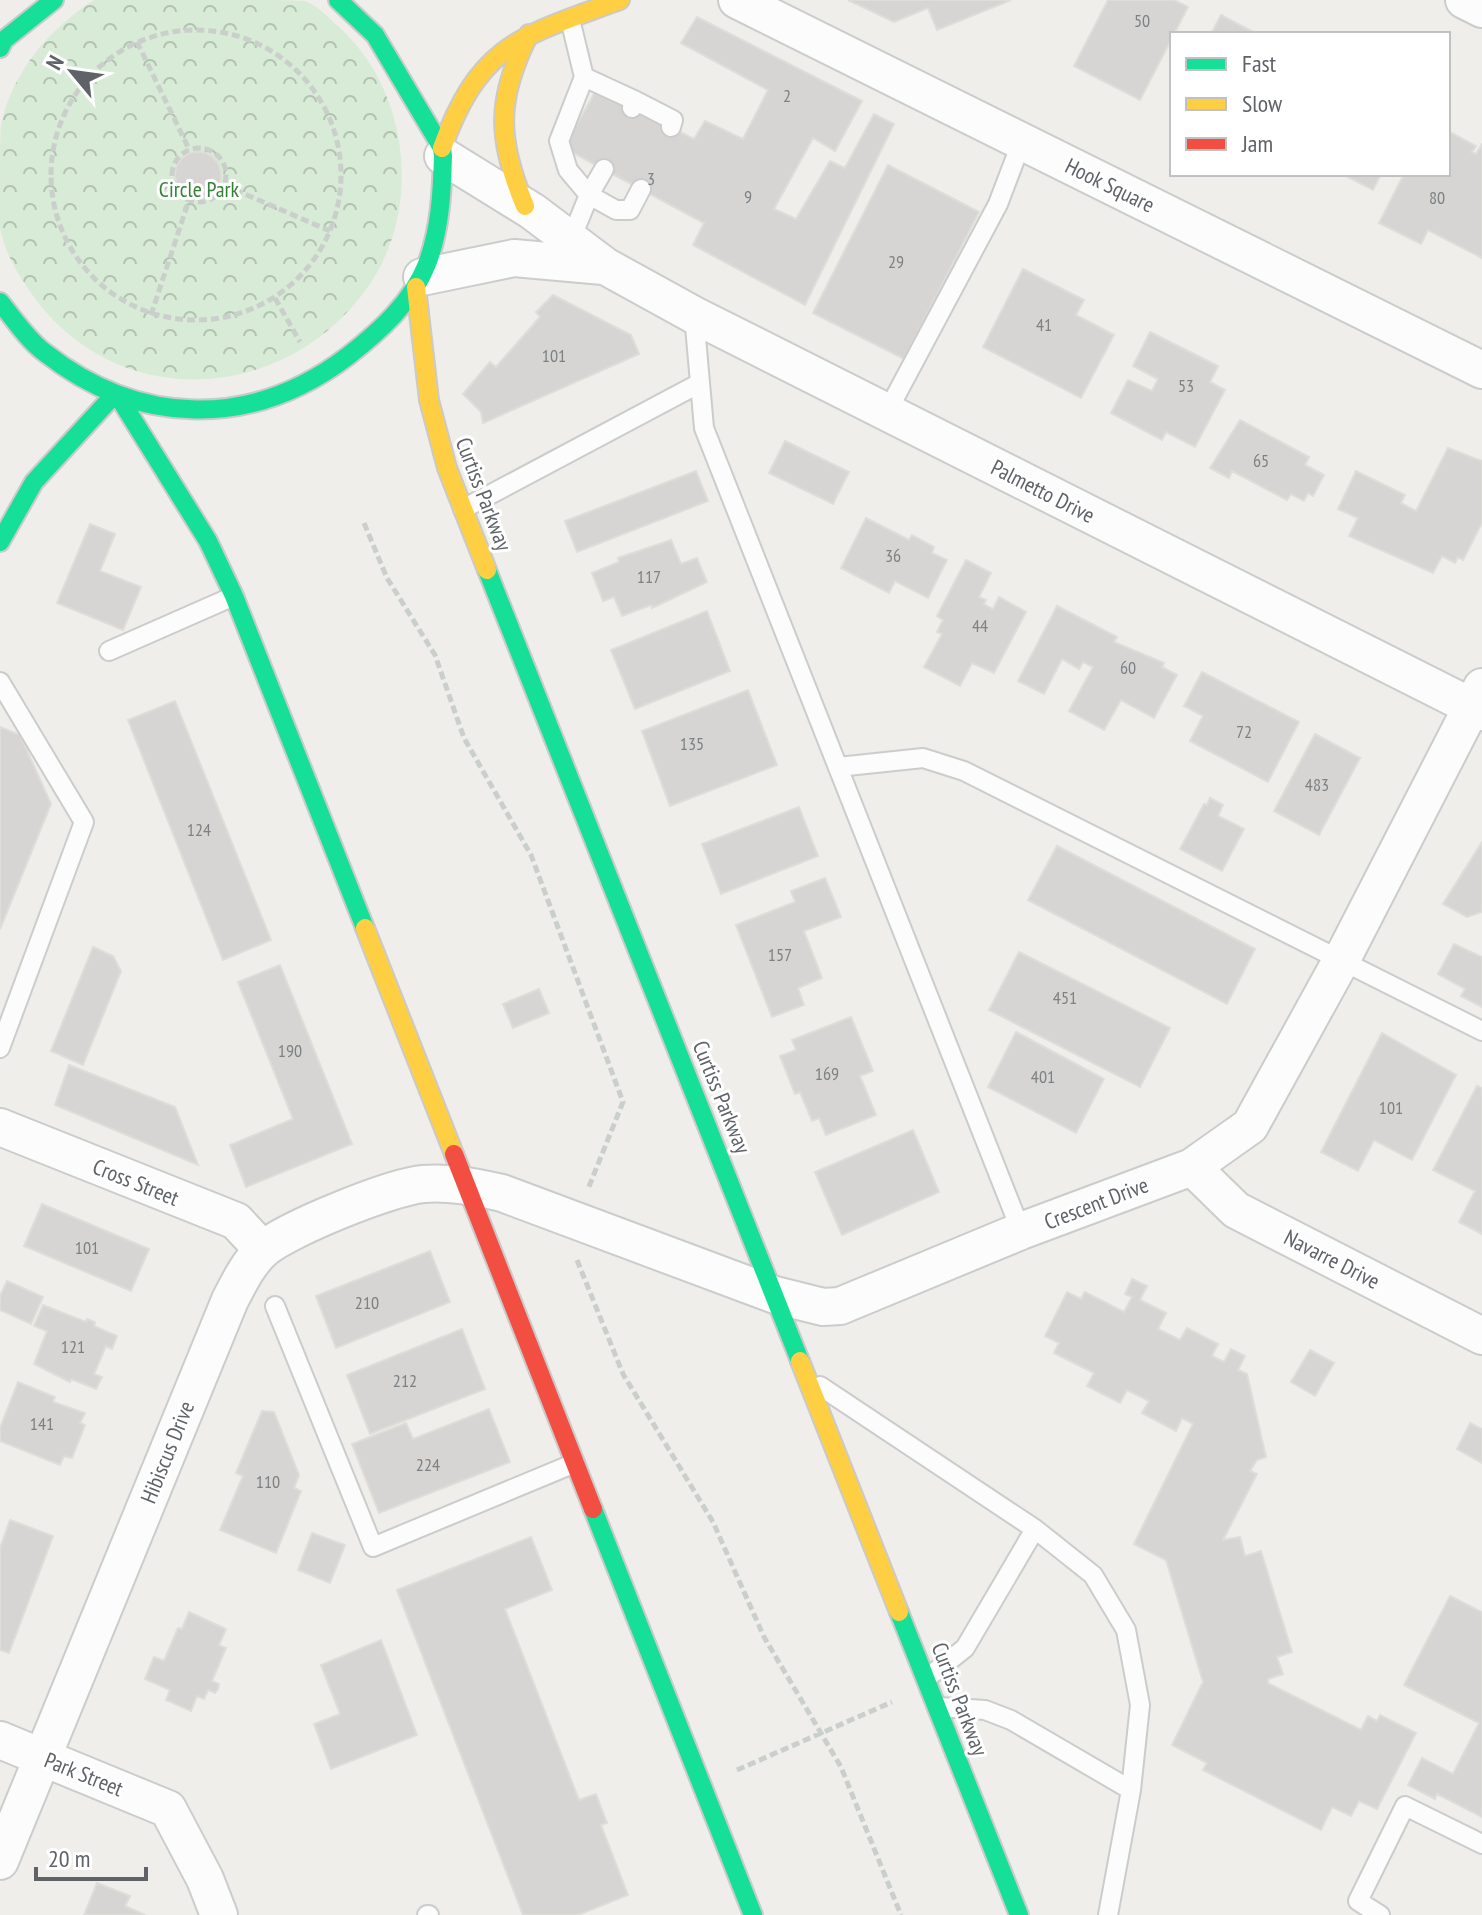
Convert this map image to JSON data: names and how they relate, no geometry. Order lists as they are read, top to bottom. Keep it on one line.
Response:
{"streets":{"main road":["Curtiss Parkway"],"street":["Hook Square","Palmetto Drive","Cross Street","Crescent Drive","Navarre Drive","Hibiscus Drive","Park Street"]},"crossings":[["Palmetto Drive","Curtiss Parkway"],["Palmetto Drive","Crescent Drive"],["Curtiss Parkway","Crescent Drive"],["Cross Street","Hibiscus Drive"],["Crescent Drive","Navarre Drive"],["Crescent Drive","Hibiscus Drive"],["Hibiscus Drive","Park Street"]],"parks":["Circle Park"],"house_numbers":["50","2","3","9","80","29","41","101","53","65","36","117","44","60","72","135","483","124","157","451","190","169","401","101","101","210","121","212","141","224","110"],"legend":["Fast","Slow","Jam"],"scale_bar":"20 m","north":"top left"}
